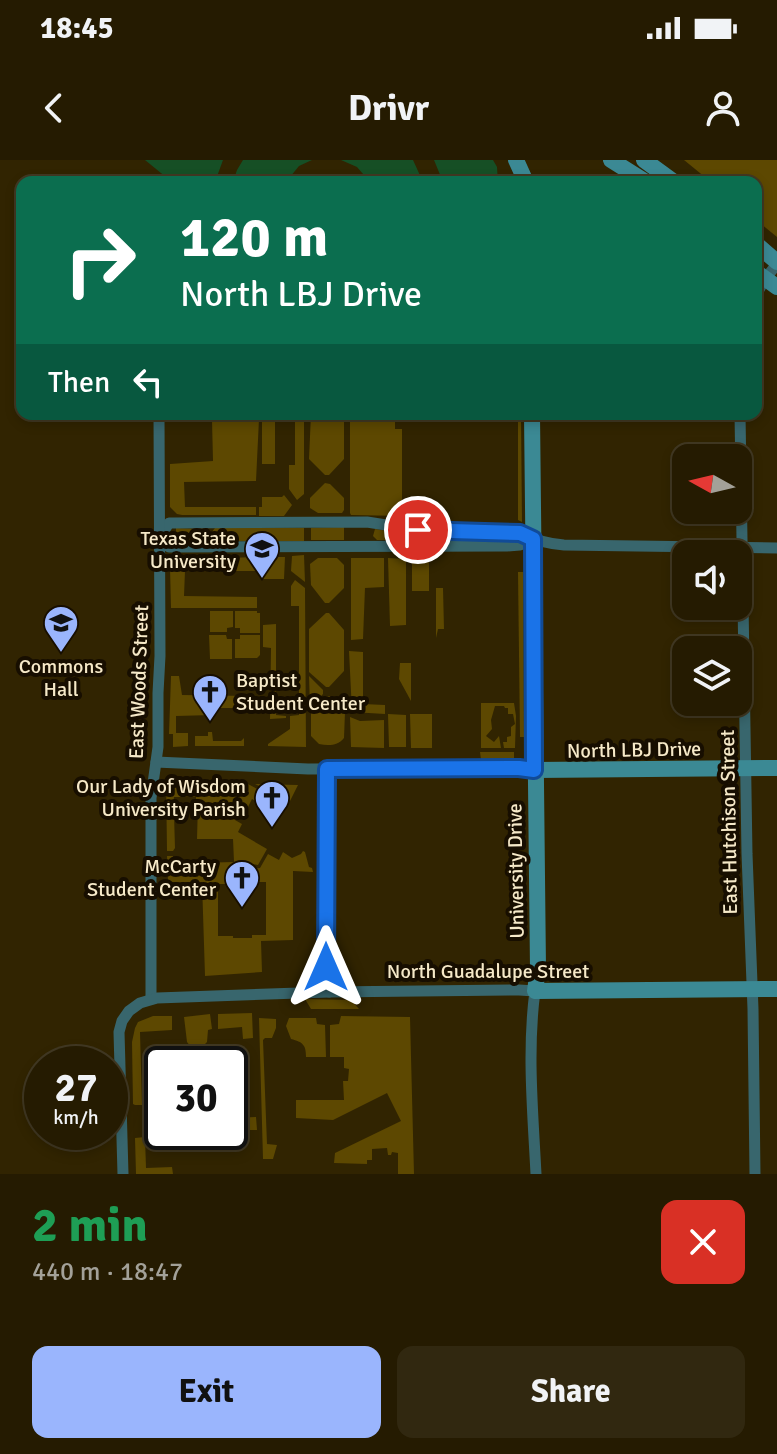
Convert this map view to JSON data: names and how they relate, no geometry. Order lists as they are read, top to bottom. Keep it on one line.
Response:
{"streets":{"main road":["North LBJ Drive","University Drive","North Guadalupe Street"],"street":["East Woods Street","East Hutchison Street"]},"crossings":[["East Woods Street","North LBJ Drive"],["East Woods Street","North Guadalupe Street"],["North LBJ Drive","East Hutchison Street"],["North LBJ Drive","University Drive"],["East Hutchison Street","North Guadalupe Street"],["University Drive","North Guadalupe Street"]],"places":{"school or university":["Texas State University","Commons Hall"],"church":["Baptist Student Center","Our Lady of Wisdom University Parish","McCarty Student Center"]},"north":"left","page":{"status":"18:45","header":"Drivr","turn":["120 m","North LBJ Drive"],"then":"Then","speed":"27 km/h","limit":"30","heading":["2 min","440 m · 18:47"],"buttons":["Exit","Share"]}}
